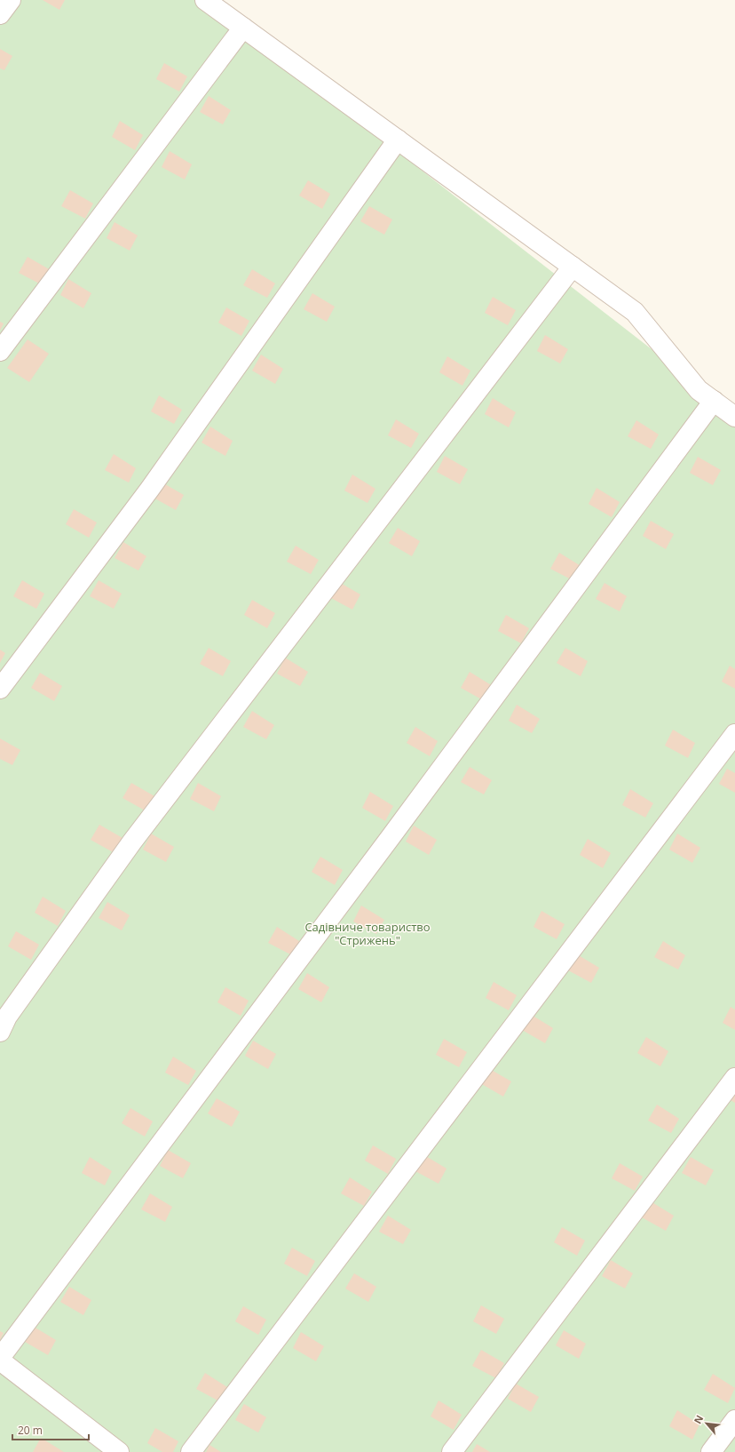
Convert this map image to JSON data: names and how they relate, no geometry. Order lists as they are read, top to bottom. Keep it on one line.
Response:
{"parks":["Садівниче товариство \"Стрижень\""],"scale_bar":"20 m","north":"top left"}
